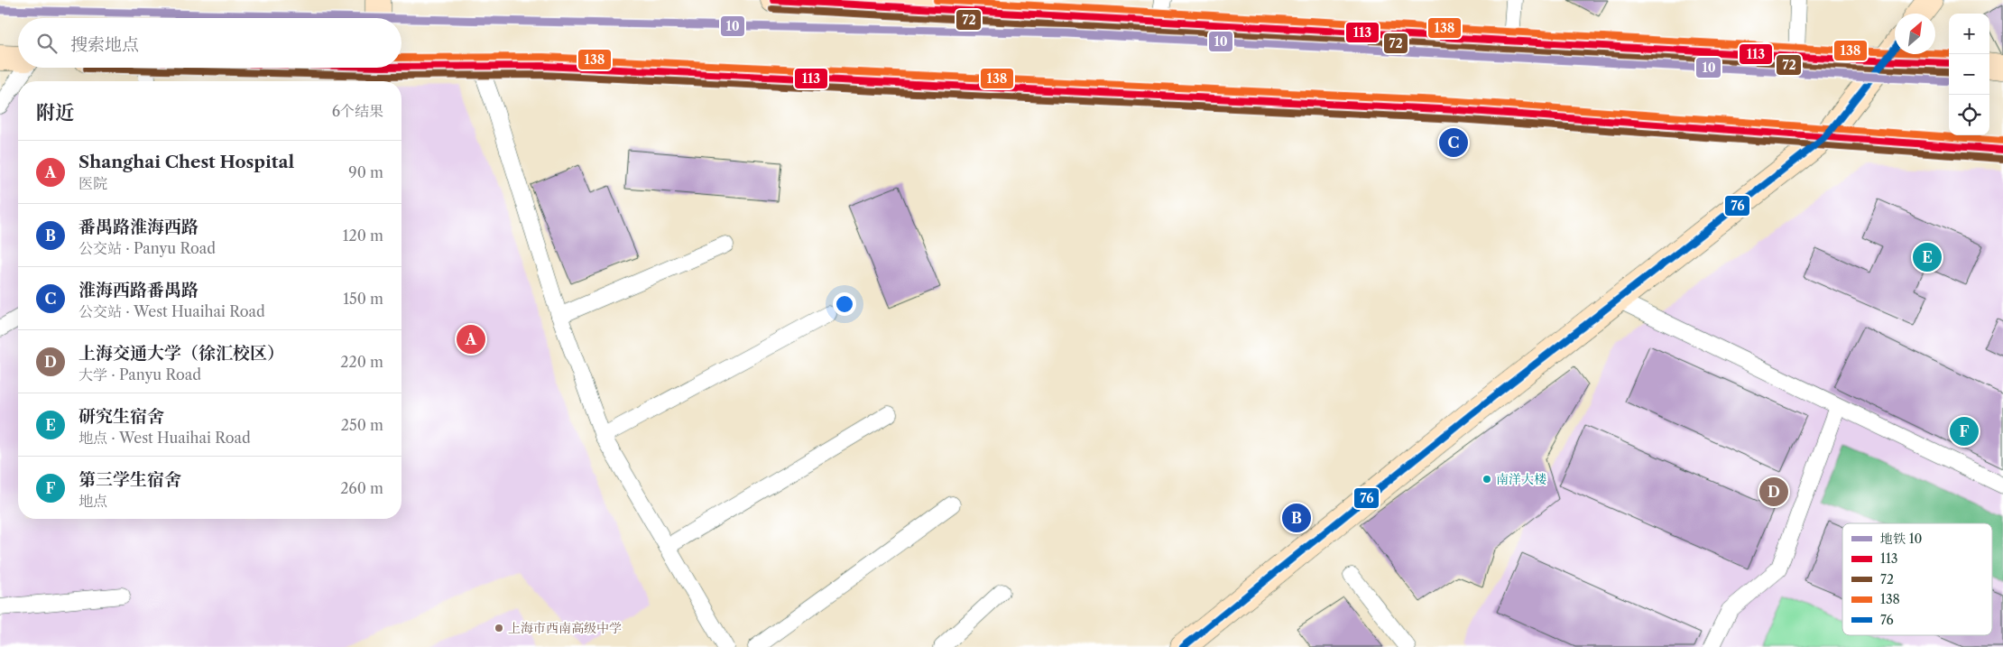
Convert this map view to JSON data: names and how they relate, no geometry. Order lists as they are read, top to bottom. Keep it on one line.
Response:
{"places":["南洋大楼","上海市西南高级中学"],"lines":["transit line 113","transit line 138","transit line 72","metro line 10","transit line 76"],"legend":["地铁 10","113","72","138","76"],"north":"top right","page":{"map_buttons":["+","−"],"search":"搜索地点","heading":["附近","6个结果"],"pins":["C","E","A","F","D","B"],"list":[{"mark":"A","name":"Shanghai Chest Hospital","note":"医院","value":"90 m"},{"mark":"B","name":"番禺路淮海西路","note":"公交站 · Panyu Road","value":"120 m"},{"mark":"C","name":"淮海西路番禺路","note":"公交站 · West Huaihai Road","value":"150 m"},{"mark":"D","name":"上海交通大学（徐汇校区）","note":"大学 · Panyu Road","value":"220 m"},{"mark":"E","name":"研究生宿舍","note":"地点 · West Huaihai Road","value":"250 m"},{"mark":"F","name":"第三学生宿舍","note":"地点","value":"260 m"}]}}
